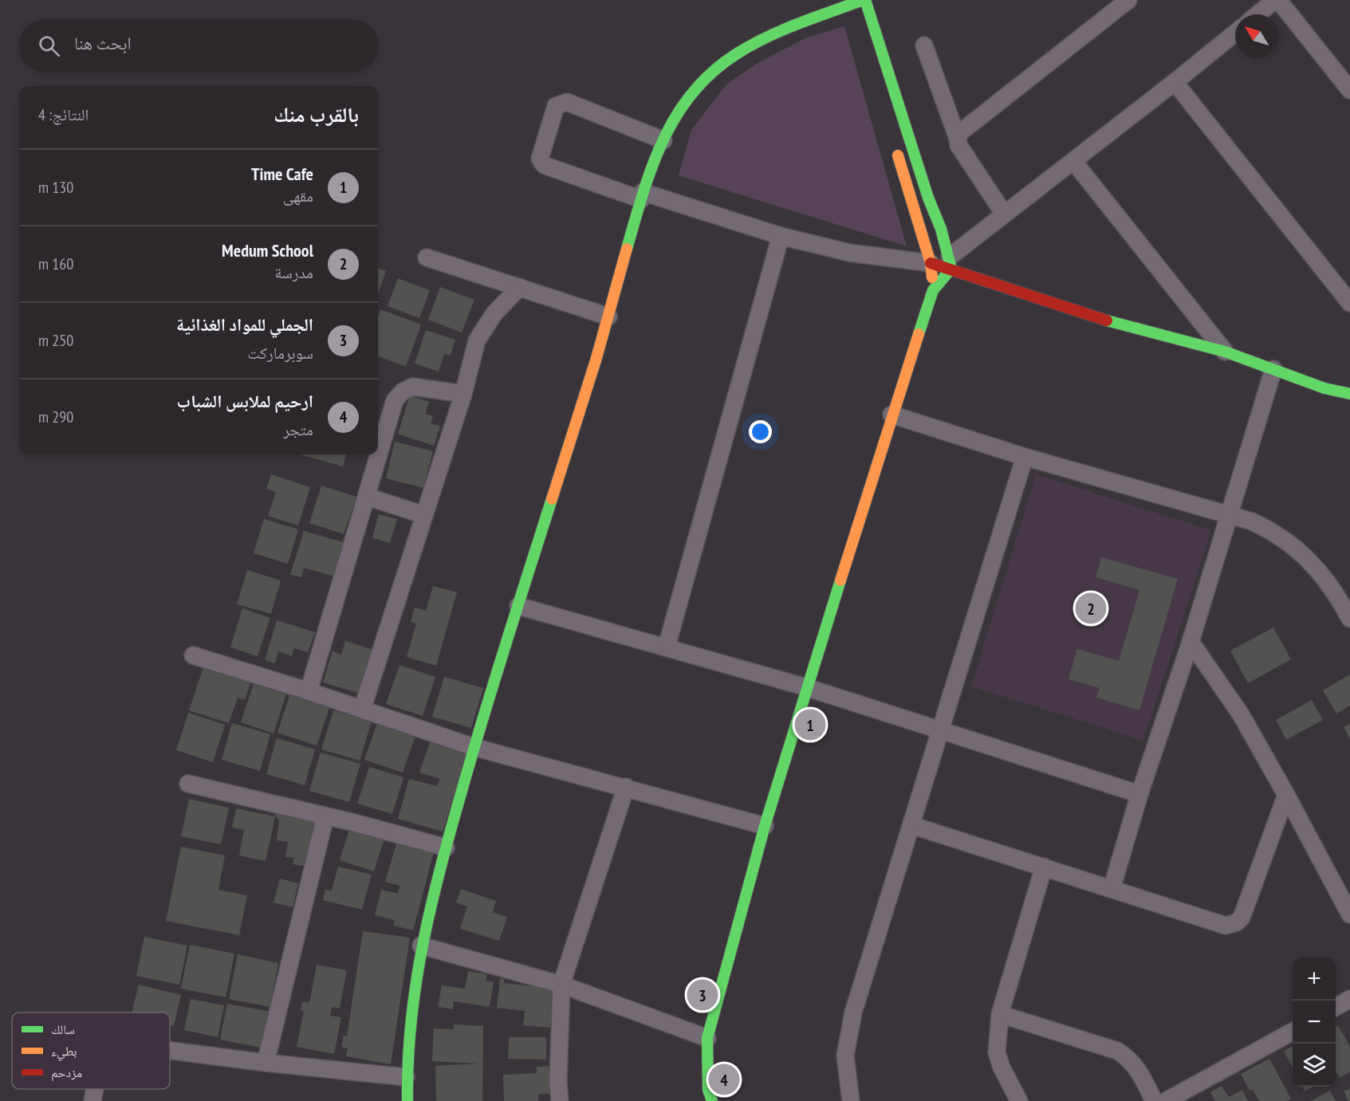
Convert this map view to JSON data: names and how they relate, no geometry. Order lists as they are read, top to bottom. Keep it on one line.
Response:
{"legend":["سالك","بطيء","مزدحم"],"north":"top left","page":{"search":"ابحث هنا","heading":["بالقرب منك","النتائج: 4"],"list":[{"mark":"1","name":"Time Cafe","note":"مقهى","value":"130 m"},{"mark":"2","name":"Medum School","note":"مدرسة","value":"160 m"},{"mark":"3","name":"الجملي للمواد الغذائية","note":"سوبرماركت","value":"250 m"},{"mark":"4","name":"ارحيم لملابس الشباب","note":"متجر","value":"290 m"}],"pins":["2","1","3","4"],"map_buttons":["+","−"]}}
